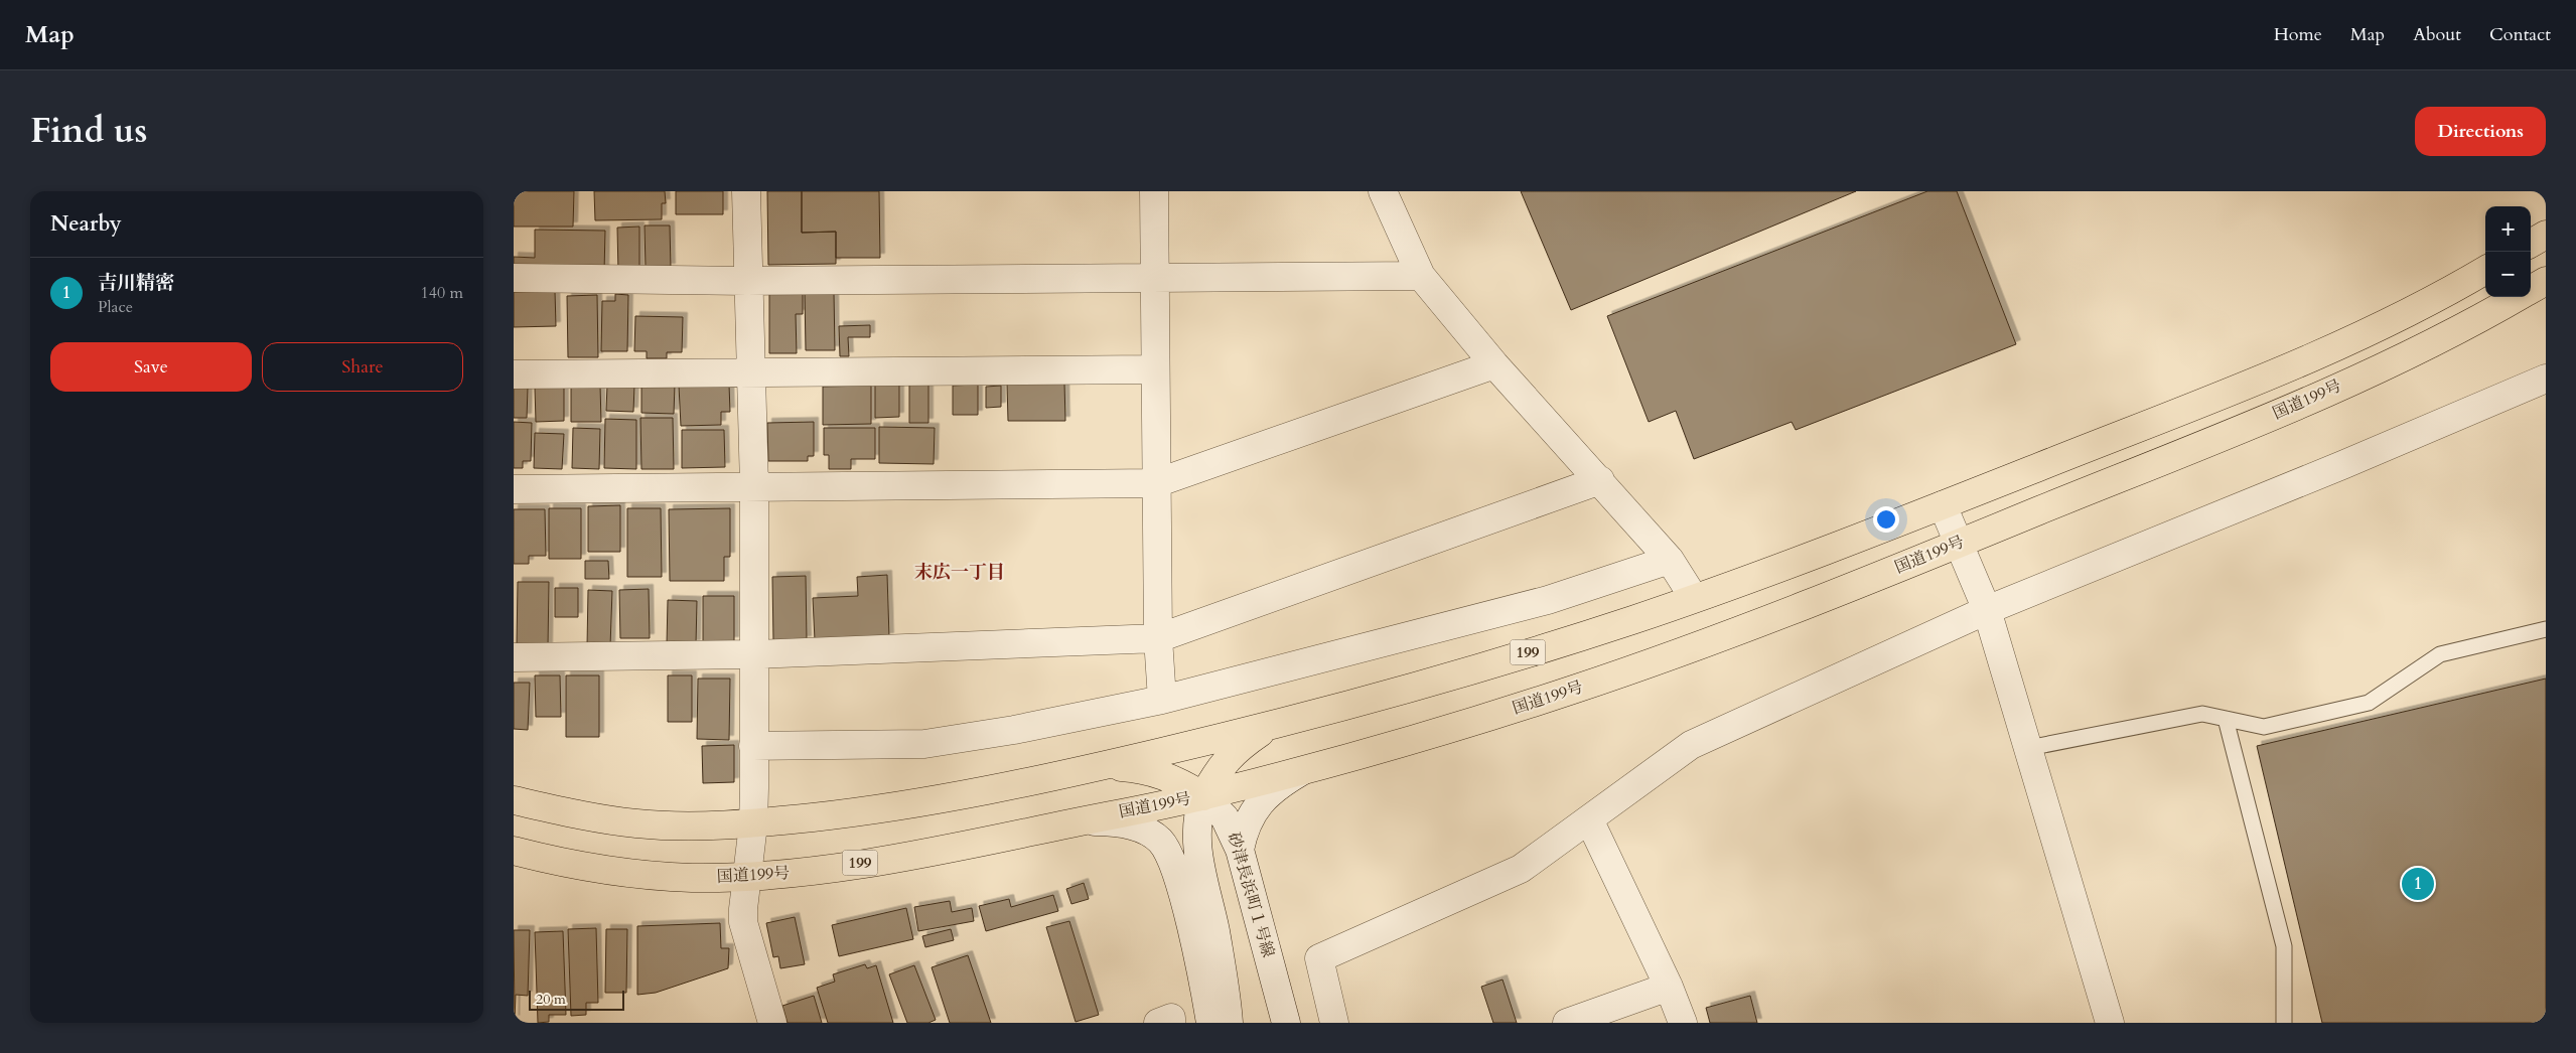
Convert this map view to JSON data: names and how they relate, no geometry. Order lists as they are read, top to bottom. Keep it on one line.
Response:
{"streets":{"highway":["国道199号","199"],"street":["砂津長浜町１号線"]},"crossings":[["国道199号","砂津長浜町１号線"]],"districts":["末広一丁目"],"scale_bar":"20 m","page":{"header":"Map","nav":["Home","Map","About","Contact"],"title":"Find us","buttons":["Directions",["Save","Share"]],"heading":"Nearby","map_buttons":["+","−"],"list":[{"mark":"1","name":"吉川精密","note":"Place","value":"140 m"}],"pins":"1","scale":"20 m"}}
